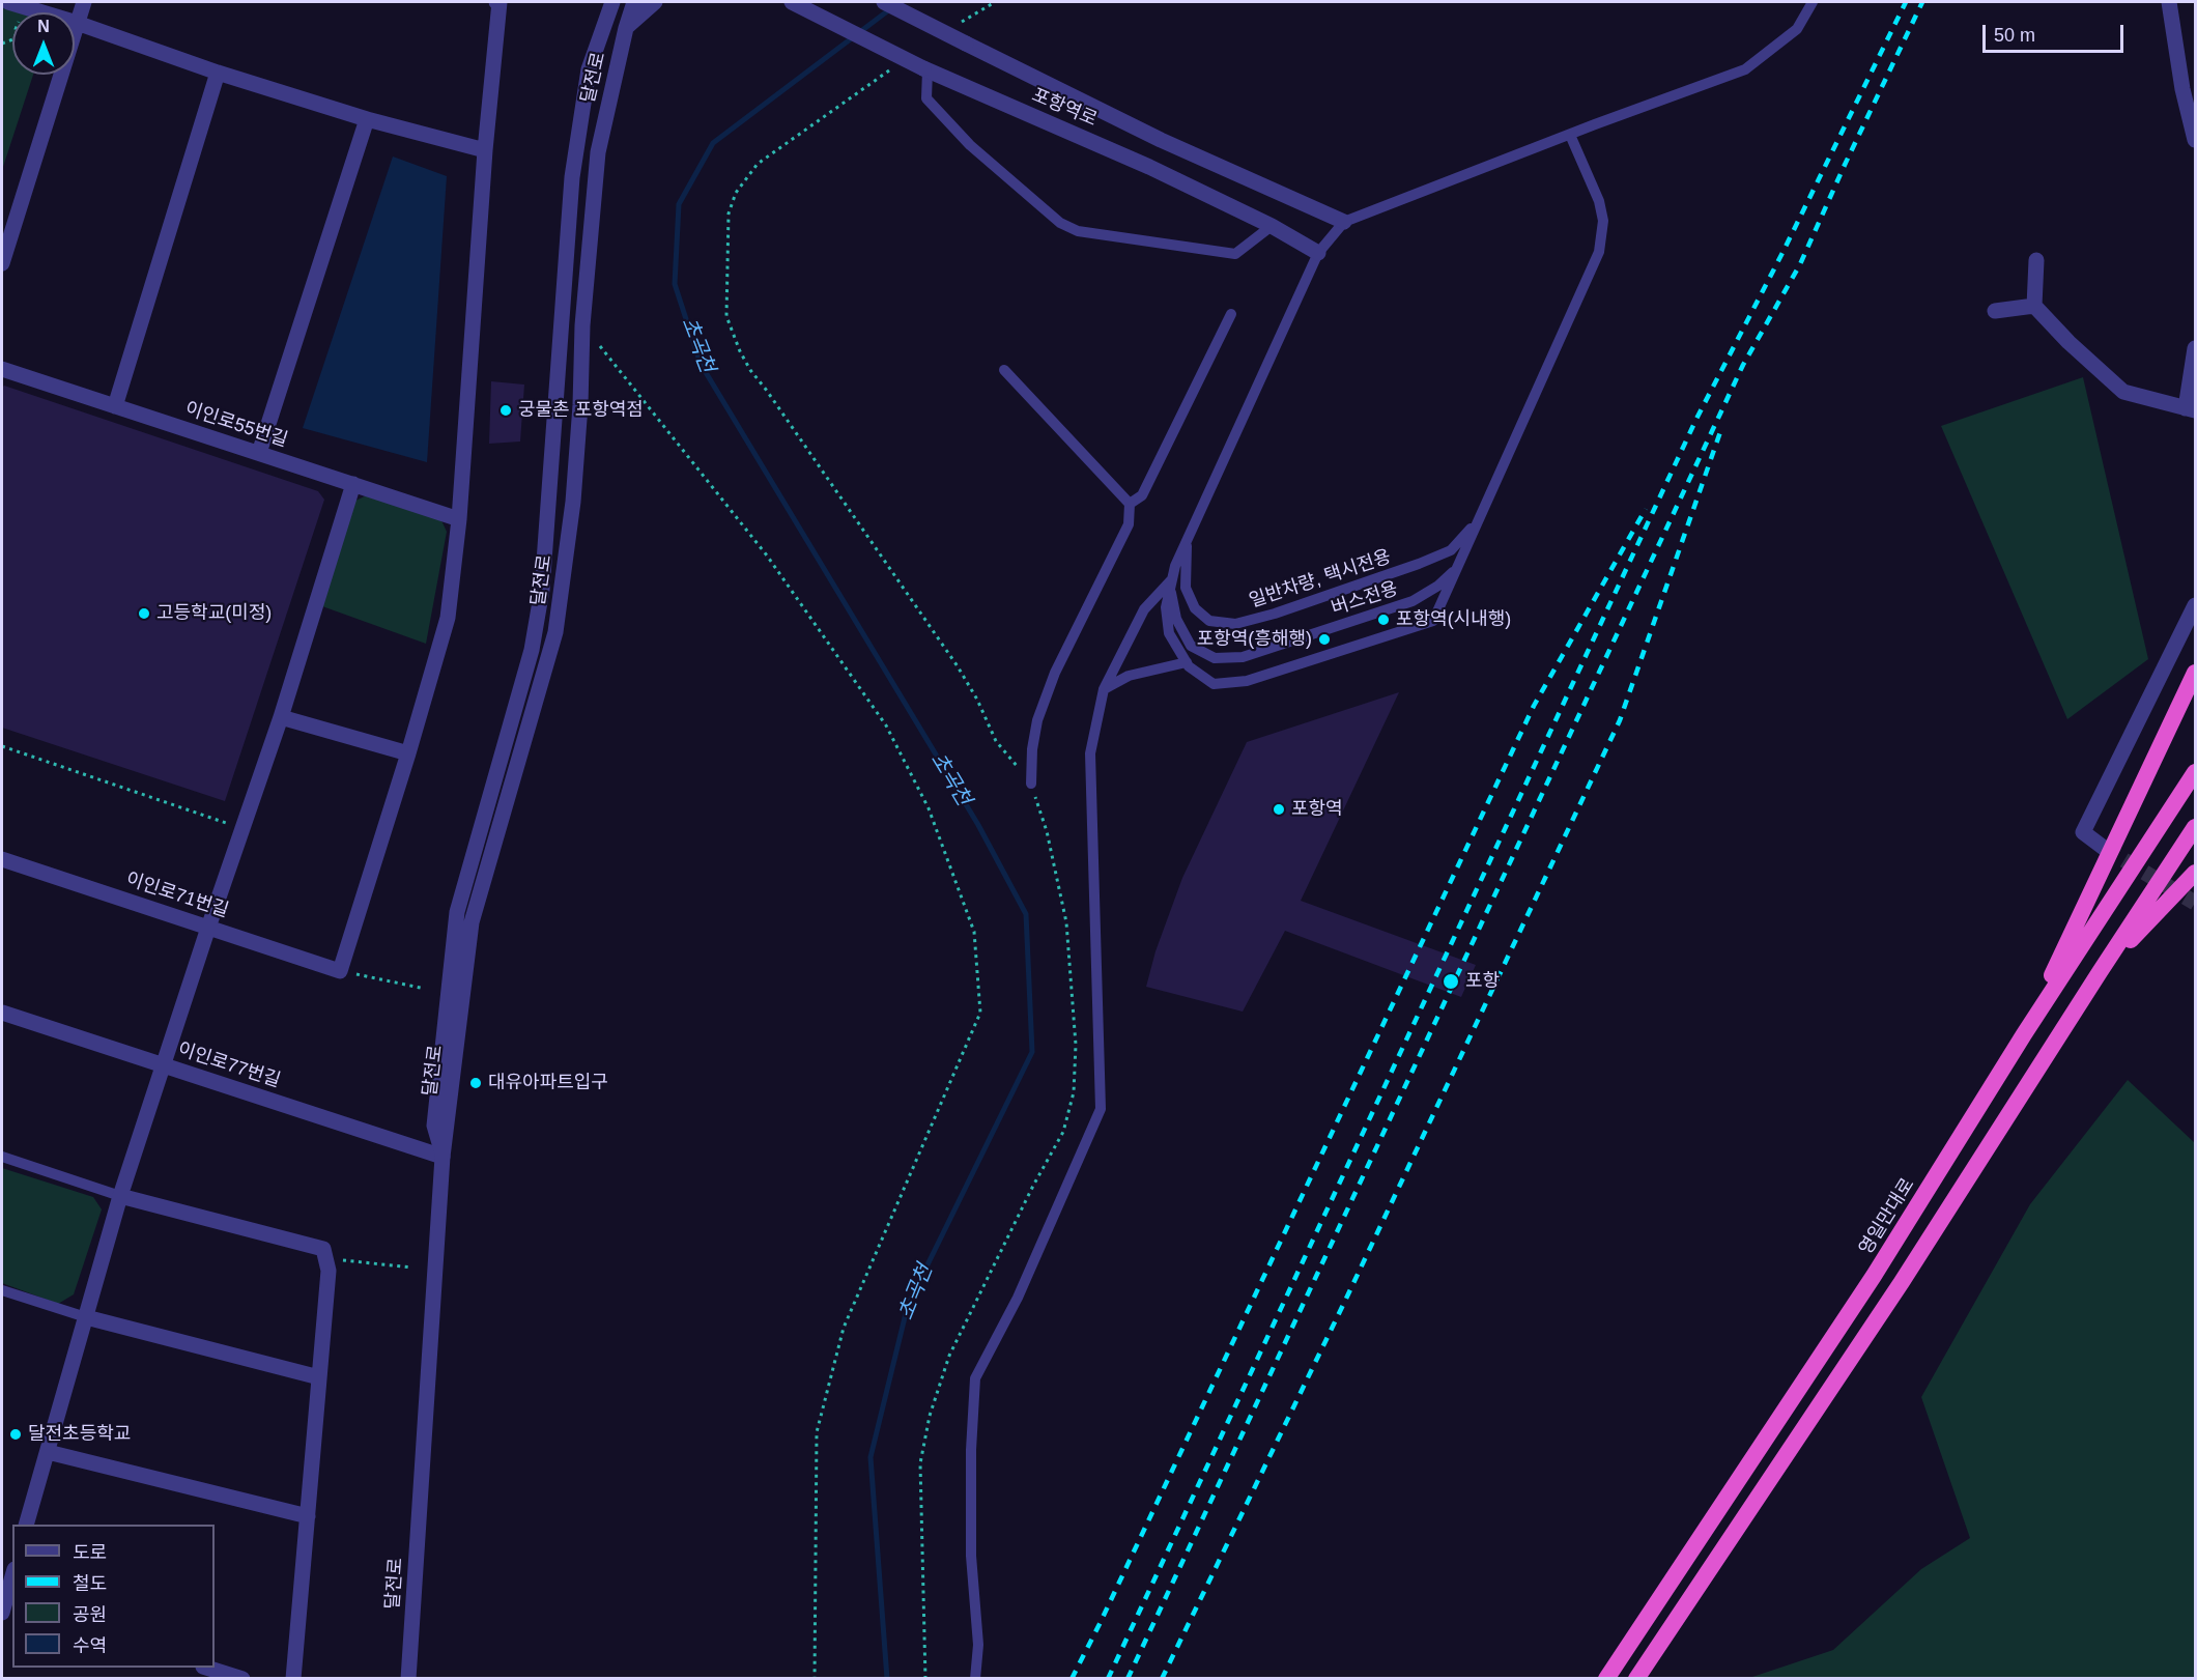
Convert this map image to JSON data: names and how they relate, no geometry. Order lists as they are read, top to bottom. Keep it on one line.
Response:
{"streets":{"highway":["영일만대로"],"street":["달전로","포항역로","이인로55번길","이인로71번길","이인로77번길"],"lane":["일반차량, 택시전용","버스전용"]},"crossings":[["달전로","이인로77번길"]],"water":["초곡천"],"places":["궁물촌 포항역점","고등학교(미정)","포항역(시내행)","포항역(흥해행)","포항역","포항","대유아파트입구","달전초등학교"],"legend":["도로","철도","공원","수역"],"scale_bar":"50 m","north":"top"}
